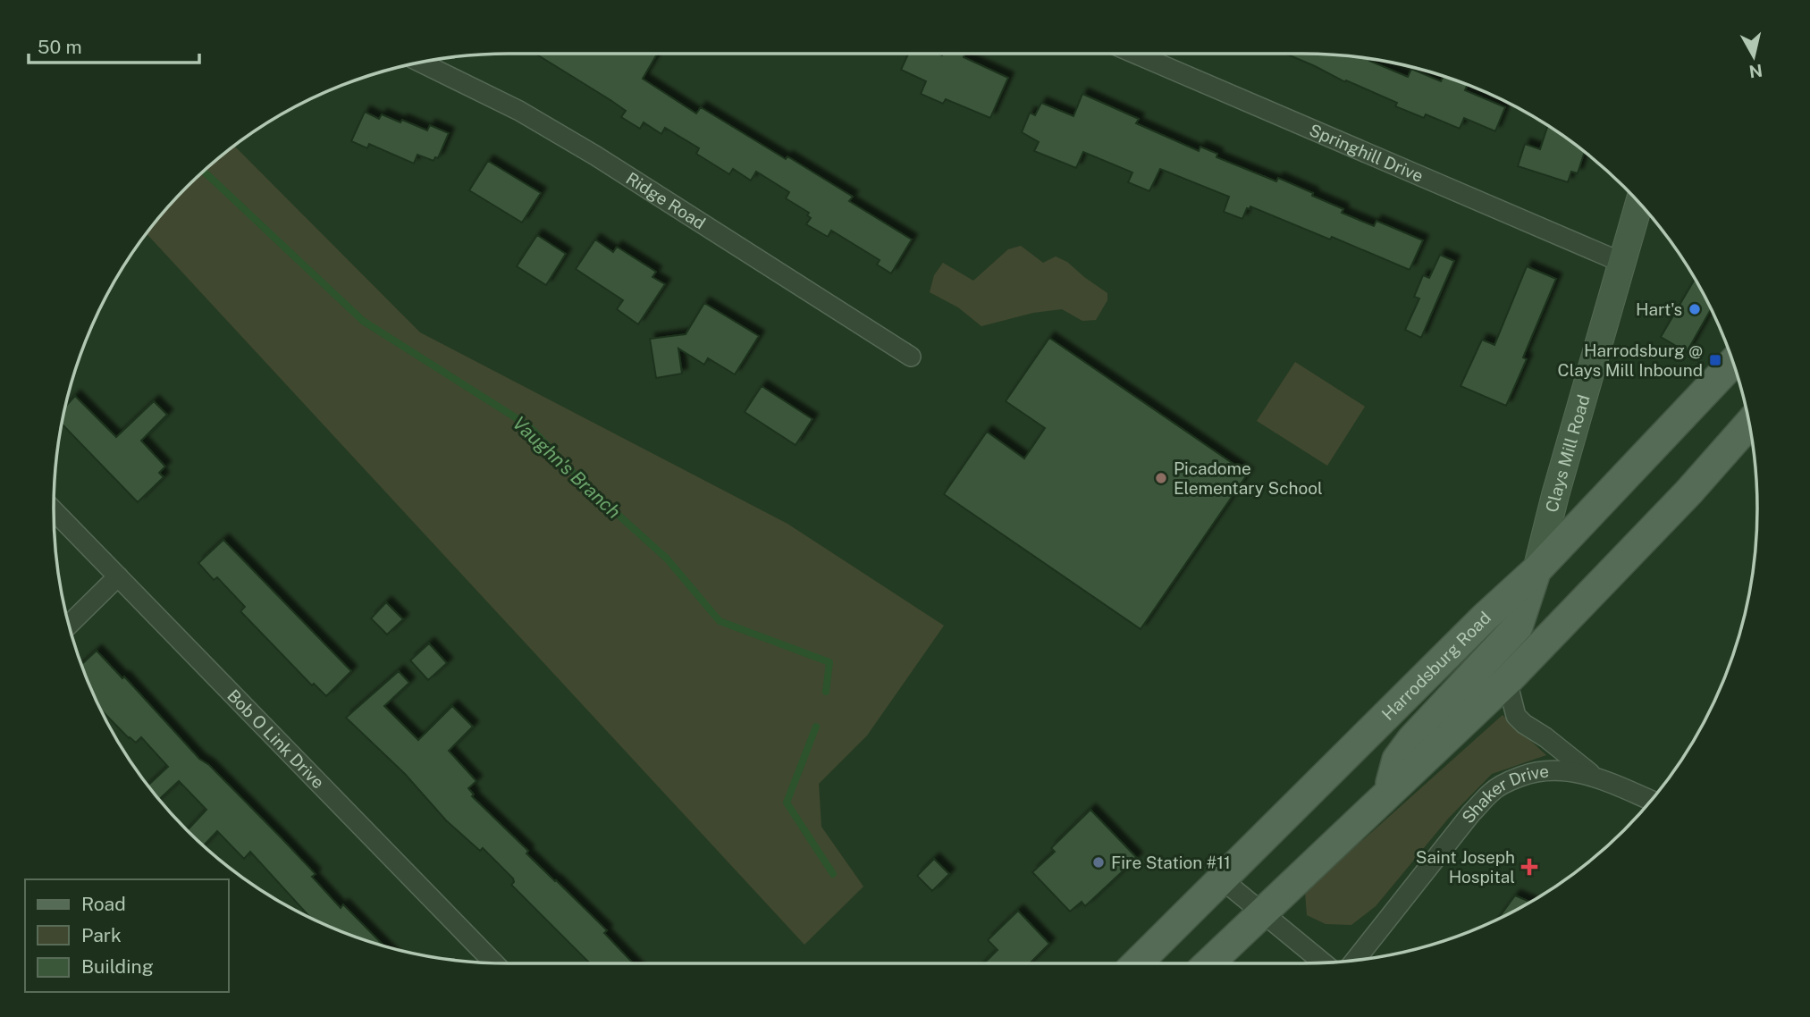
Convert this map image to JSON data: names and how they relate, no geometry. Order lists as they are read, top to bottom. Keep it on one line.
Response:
{"streets":{"main road":["Clays Mill Road","Harrodsburg Road"],"street":["Springhill Drive","Ridge Road","Bob O Link Drive","Shaker Drive"]},"crossings":[["Springhill Drive","Clays Mill Road"],["Clays Mill Road","Harrodsburg Road"]],"water":["Vaughn's Branch"],"places":{"other":["Hart's","Picadome Elementary School","Fire Station #11"],"transit":["Harrodsburg @ Clays Mill Inbound"],"health":["Saint Joseph Hospital"]},"legend":["Road","Park","Building"],"scale_bar":"50 m","north":"bottom"}
